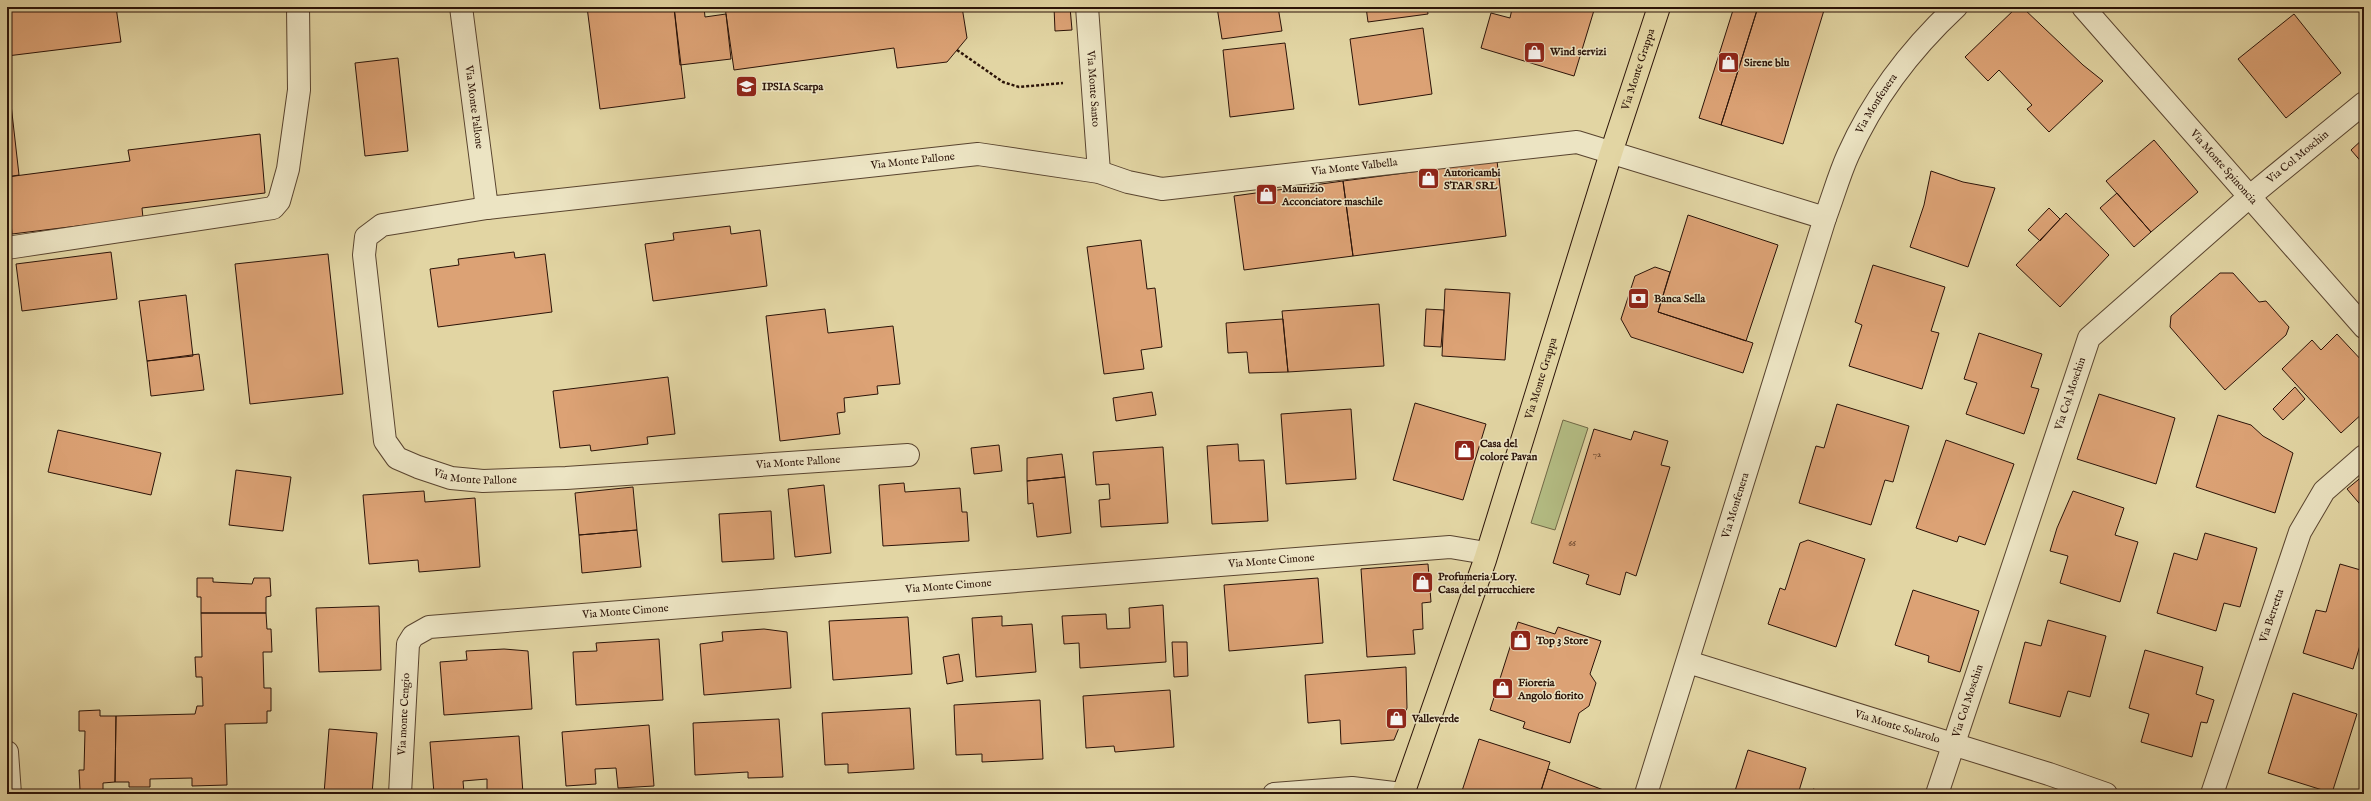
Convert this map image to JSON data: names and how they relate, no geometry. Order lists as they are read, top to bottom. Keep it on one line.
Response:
{"streets":{"main road":["Via Monte Grappa"],"street":["Via Monte Santo","Via Monfenera","Via Monte Pallone","Via Col Moschin","Via Monte Valbella","Via Monte Spinoncia","Via Monte Cimone","Via Berretta","Via monte Cengio","Via Monte Solarolo"]},"crossings":[["Via Monte Grappa","Via Monte Valbella"],["Via Monte Grappa","Via Monte Cimone"],["Via Monte Santo","Via Monte Pallone"],["Via Monte Santo","Via Monte Valbella"],["Via Monfenera","Via Monte Solarolo"],["Via Monte Pallone","Via Monte Valbella"],["Via Col Moschin","Via Monte Spinoncia"],["Via Col Moschin","Via Monte Solarolo"],["Via Monte Cimone","Via monte Cengio"]],"places":{"shop":["Wind servizi","Sirene blu","Autoricambi STAR SRL","Maurizio Acconciatore maschile","Casa del colore Pavan","Profumeria Lory. Casa del parrucchiere","Top 3 Store","Fioreria Angolo fiorito","Valleverde"],"school or university":["IPSIA Scarpa"],"bank":["Banca Sella"]},"house_numbers":["72","66"]}
